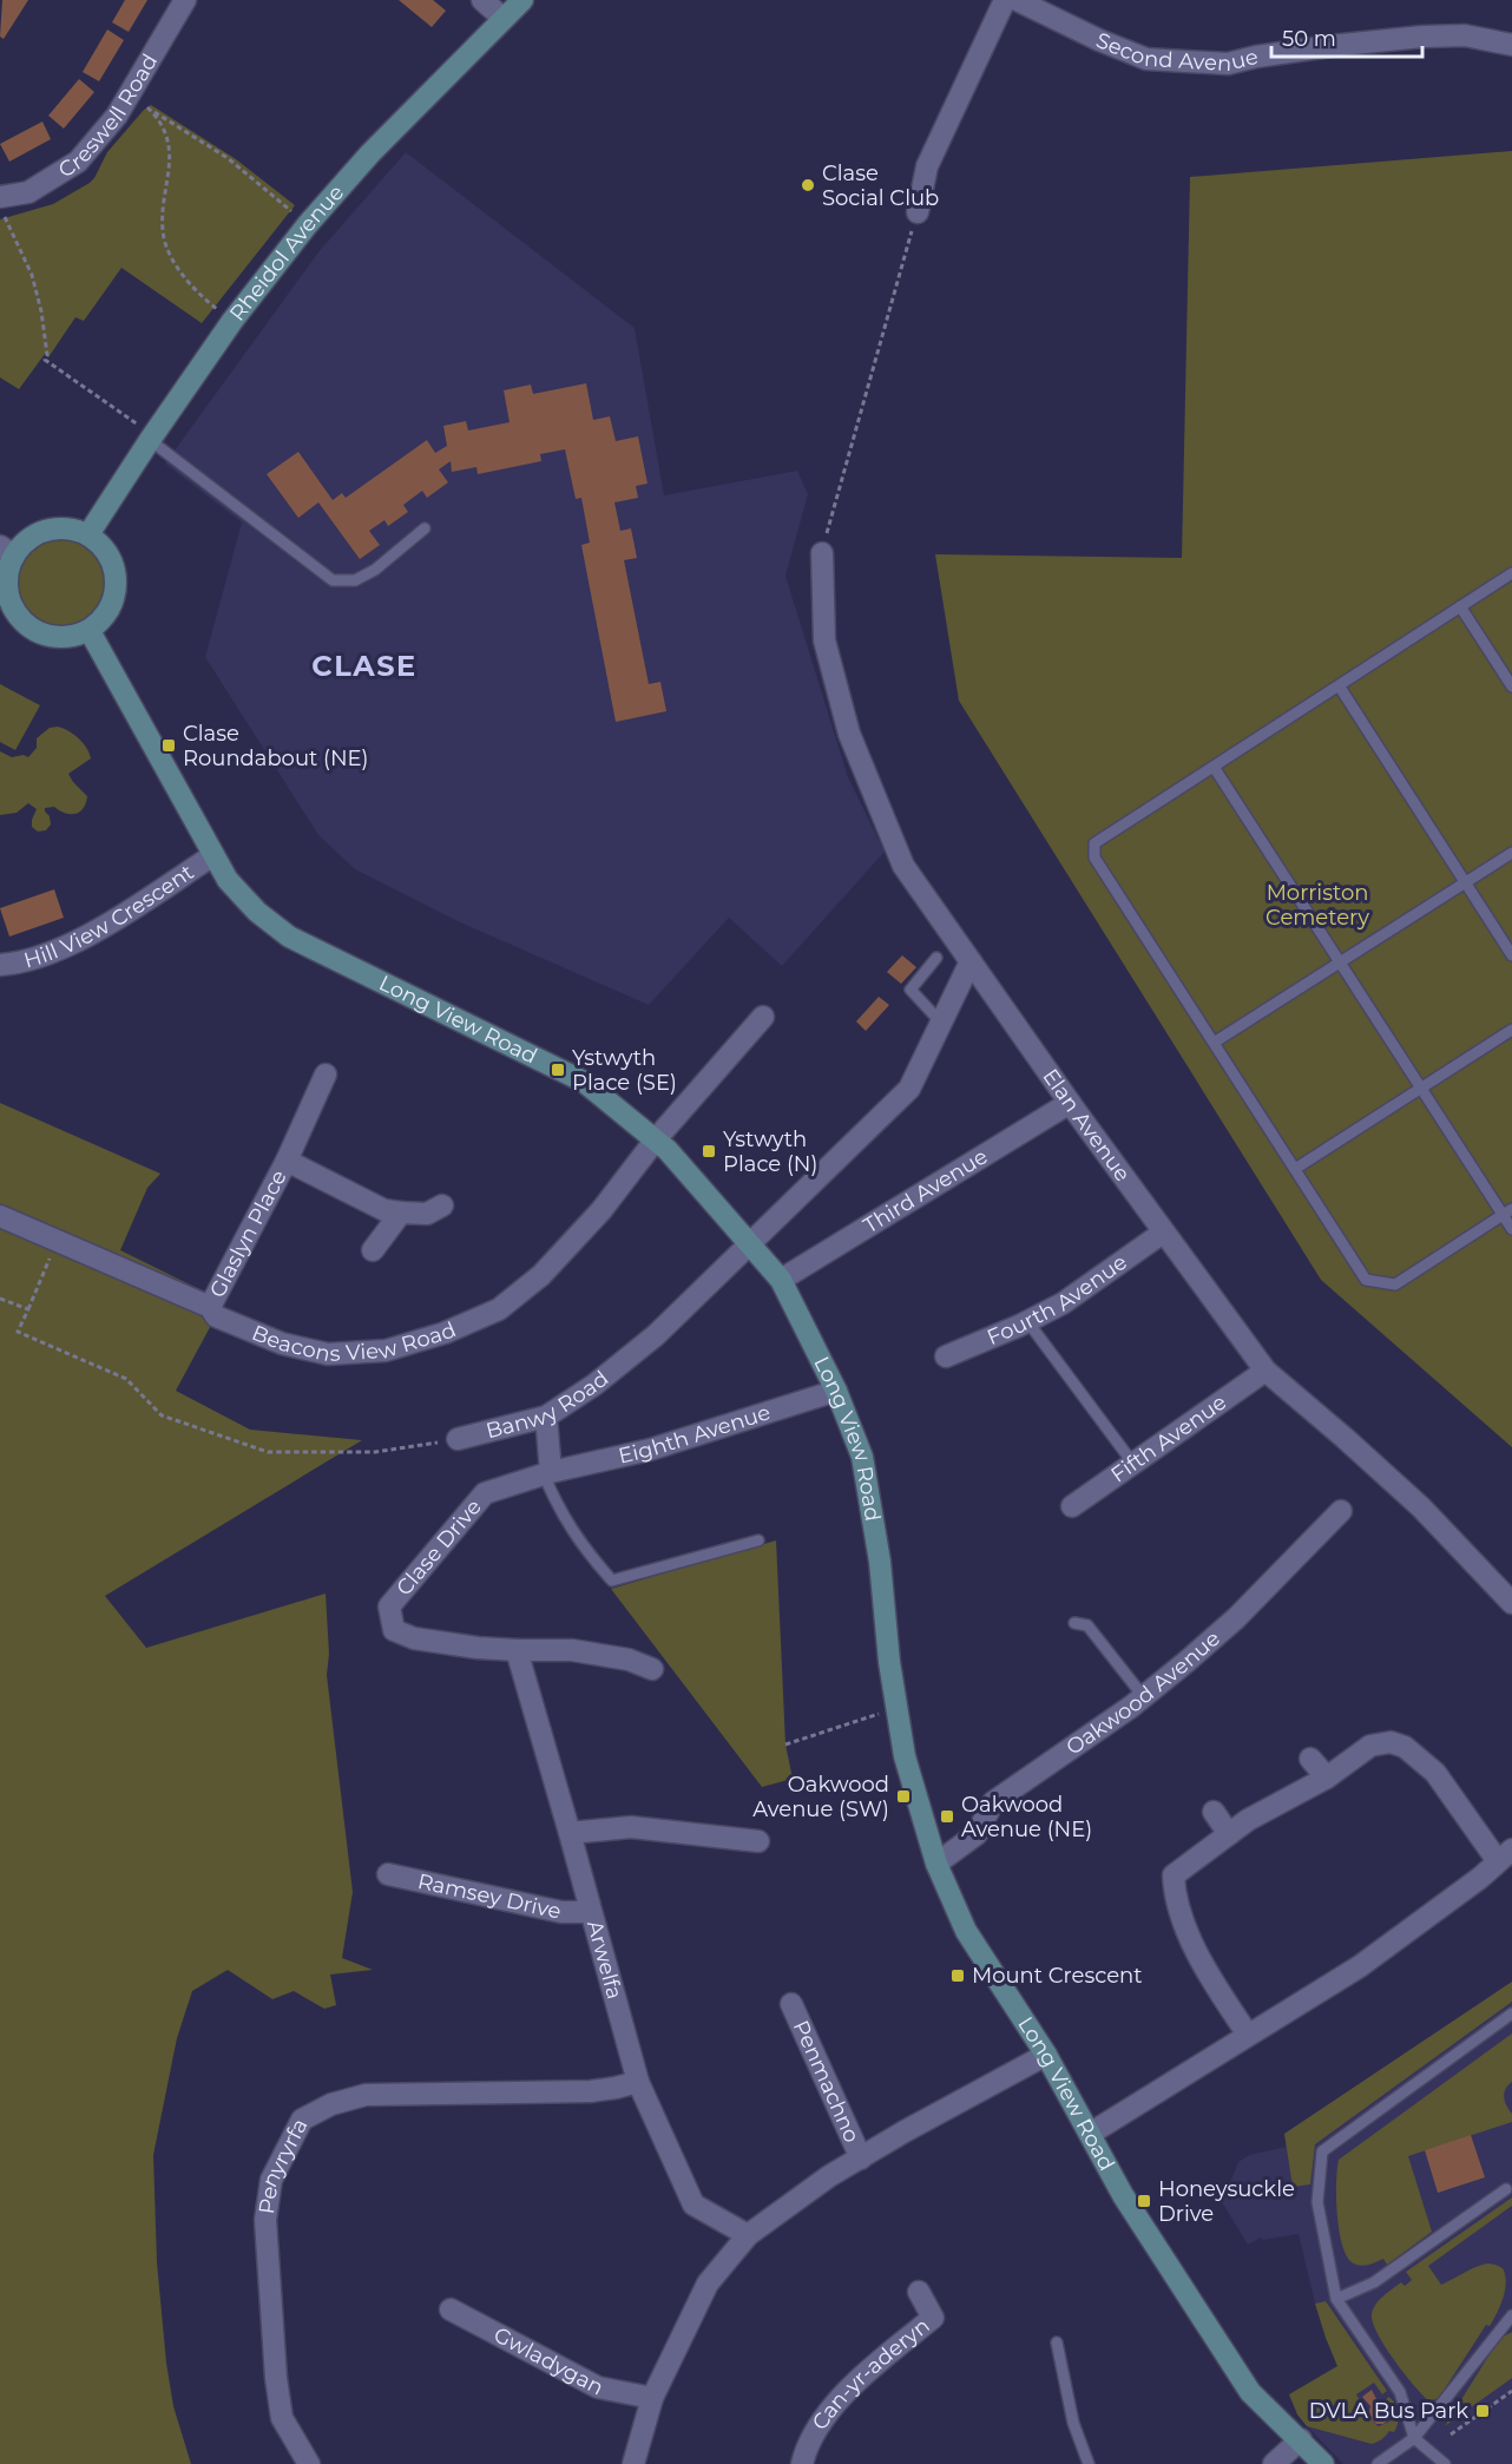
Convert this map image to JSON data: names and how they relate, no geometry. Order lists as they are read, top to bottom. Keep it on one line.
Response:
{"streets":{"street":["Second Avenue","Creswell Road","Rheidol Avenue","Hill View Crescent","Long View Road","Elan Avenue","Third Avenue","Glaslyn Place","Fourth Avenue","Beacons View Road","Banwy Road","Eighth Avenue","Fifth Avenue","Clase Drive","Oakwood Avenue","Ramsey Drive","Arwelfa","Penmachno","Penyryrfa","Gwladygan","Can-yr-aderyn"]},"crossings":[["Rheidol Avenue","Long View Road"],["Hill View Crescent","Long View Road"],["Long View Road","Third Avenue"],["Long View Road","Beacons View Road"],["Long View Road","Banwy Road"],["Long View Road","Eighth Avenue"],["Long View Road","Oakwood Avenue"],["Elan Avenue","Third Avenue"],["Elan Avenue","Fourth Avenue"],["Elan Avenue","Banwy Road"],["Elan Avenue","Fifth Avenue"],["Glaslyn Place","Beacons View Road"],["Eighth Avenue","Clase Drive"],["Clase Drive","Arwelfa"],["Ramsey Drive","Arwelfa"],["Arwelfa","Penyryrfa"]],"districts":["CLASE"],"parks":["Morriston Cemetery"],"places":{"other":["Clase Social Club"],"transit":["Clase Roundabout (NE)","Ystwyth Place (SE)","Ystwyth Place (N)","Oakwood Avenue (SW)","Oakwood Avenue (NE)","Mount Crescent","Honeysuckle Drive","DVLA Bus Park"]},"scale_bar":"50 m"}
